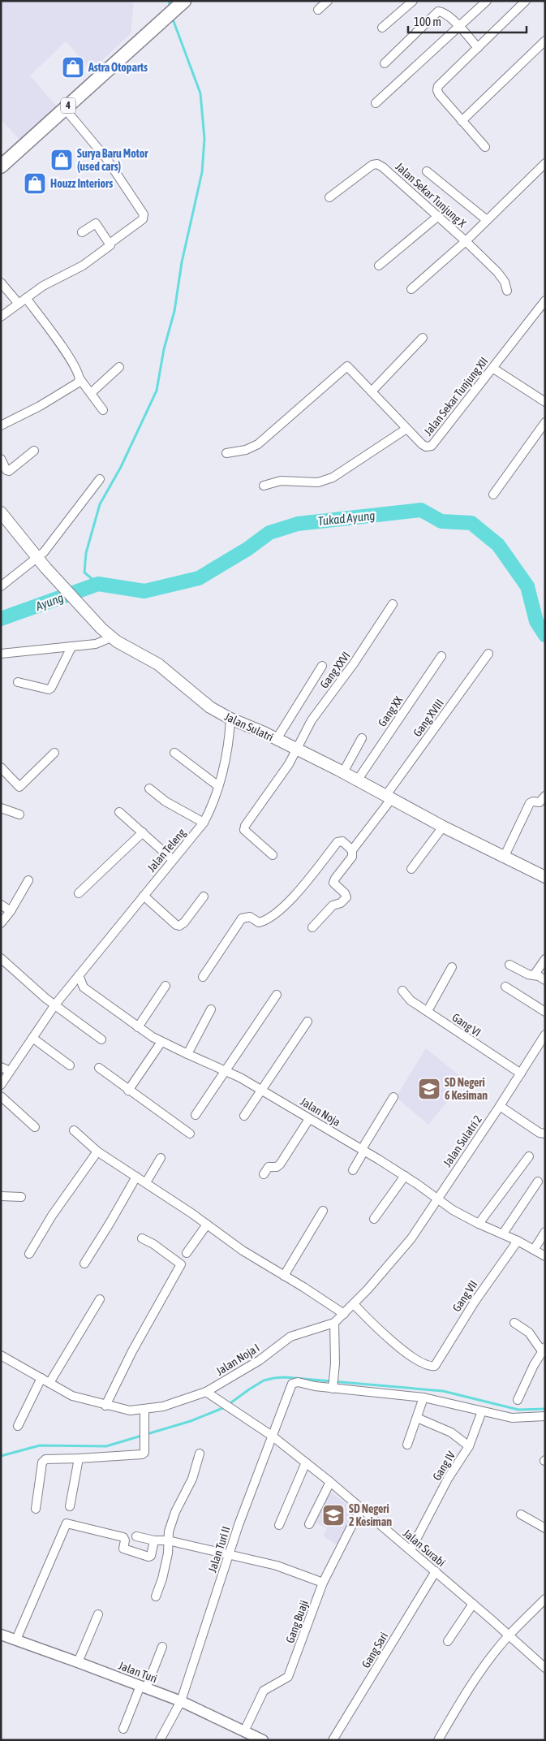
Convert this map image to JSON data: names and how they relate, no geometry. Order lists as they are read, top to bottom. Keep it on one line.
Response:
{"streets":{"highway":["4"],"main road":["Jalan Sulatri"],"street":["Jalan Sekar Tunjung X","Jalan Sekar Tunjung XII","Gang XXVI","Gang XX","Gang XVIII","Jalan Teleng","Gang VI","Jalan Noja","Jalan Sulatri 2","Gang VII","Jalan Noja I","Gang IV","Jalan Surabi","Jalan Turi II","Gang Buaji","Gang Sari","Jalan Turi"]},"crossings":[["Gang XXVI","Jalan Sulatri"],["Gang XX","Jalan Sulatri"],["Gang XVIII","Jalan Sulatri"],["Jalan Sulatri","Jalan Teleng"],["Jalan Teleng","Jalan Noja"],["Gang VI","Jalan Sulatri 2"],["Jalan Noja","Jalan Sulatri 2"],["Jalan Noja","Gang VII"],["Jalan Noja","Jalan Noja I"],["Jalan Sulatri 2","Jalan Noja I"],["Gang VII","Jalan Noja I"],["Jalan Noja I","Jalan Surabi"],["Gang IV","Jalan Surabi"],["Jalan Surabi","Jalan Turi II"],["Jalan Surabi","Gang Buaji"],["Jalan Surabi","Gang Sari"],["Jalan Turi II","Jalan Turi"],["Gang Buaji","Jalan Turi"]],"water":["Tukad Ayung","Ayung"],"places":{"shop":["Astra Otoparts","Surya Baru Motor (used cars)","Houzz Interiors"],"school or university":["SD Negeri 6 Kesiman","SD Negeri 2 Kesiman"]},"scale_bar":"100 m"}
